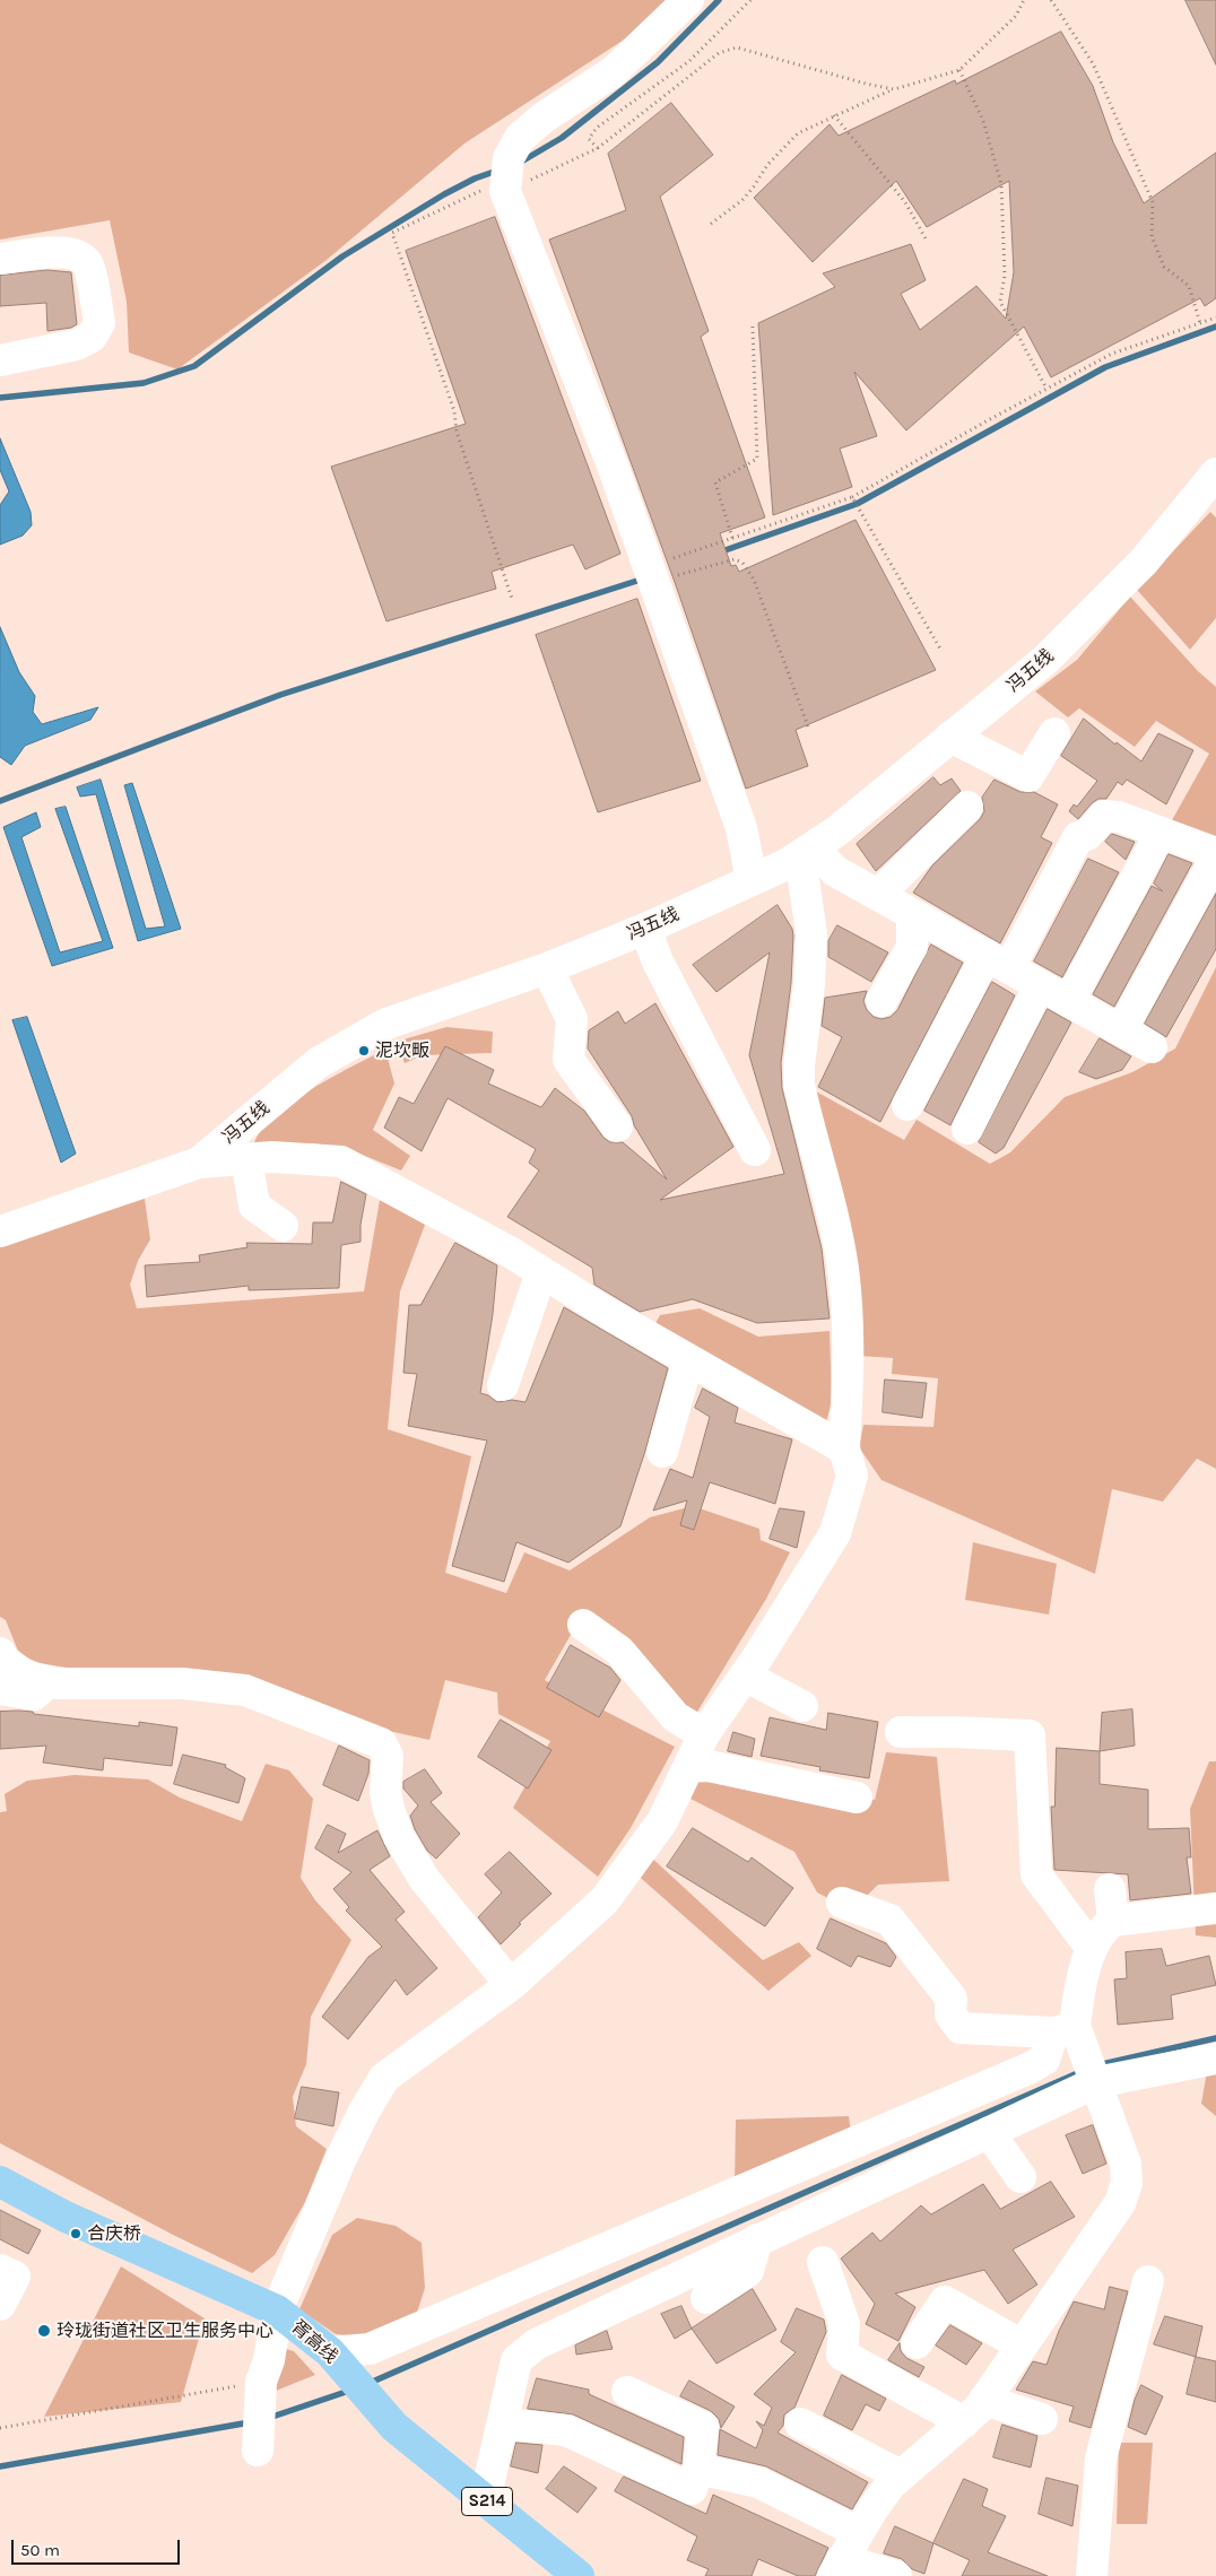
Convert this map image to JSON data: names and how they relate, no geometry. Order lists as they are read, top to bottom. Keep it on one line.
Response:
{"streets":{"main road":["胥高线","S214"],"street":["冯五线"]},"places":["泥坎畈","合庆桥","玲珑街道社区卫生服务中心"],"scale_bar":"50 m"}
